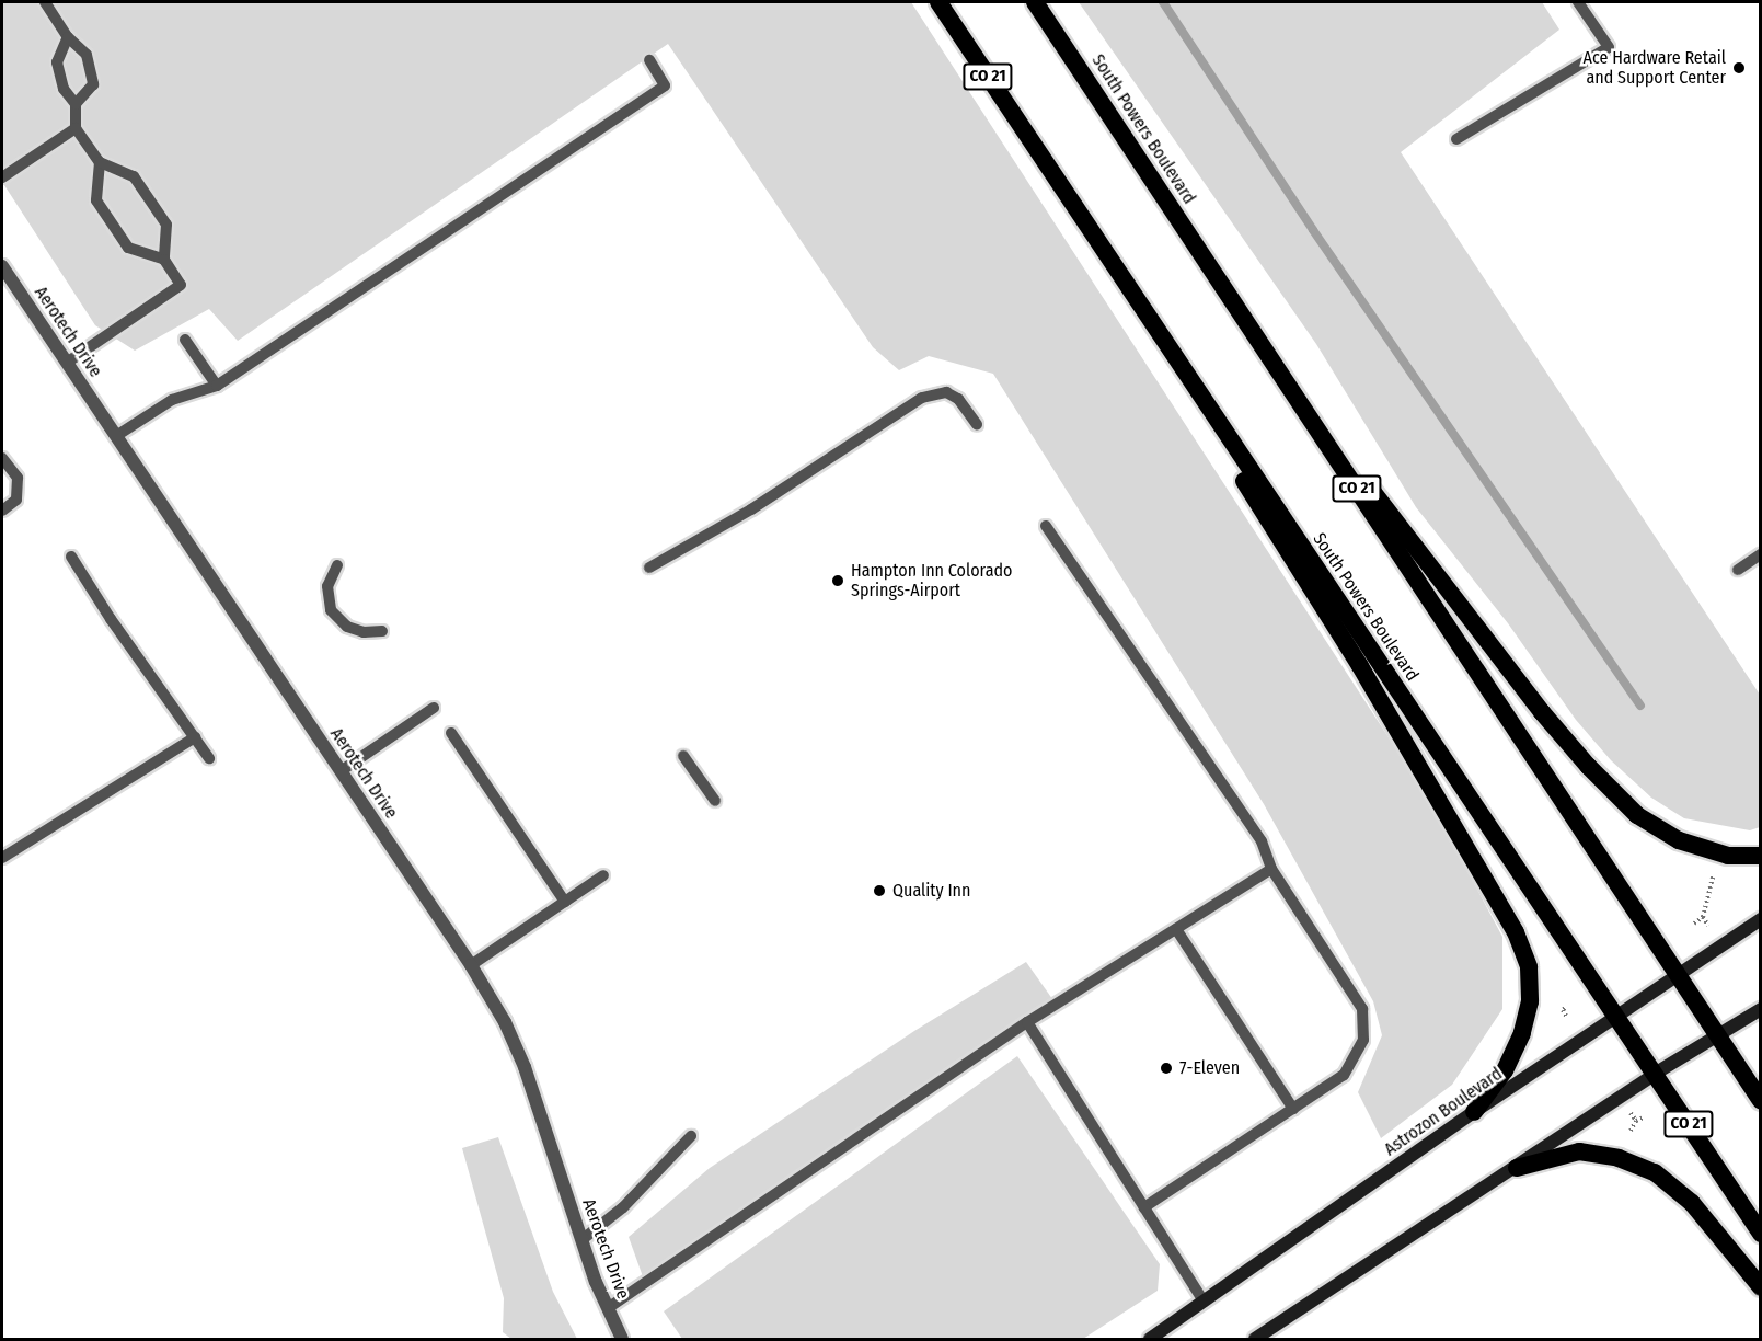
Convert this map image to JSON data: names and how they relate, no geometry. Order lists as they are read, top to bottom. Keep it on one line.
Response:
{"streets":{"highway":["CO 21","South Powers Boulevard"],"main road":["Astrozon Boulevard"],"street":["Aerotech Drive"]},"crossings":[["South Powers Boulevard","Astrozon Boulevard"]],"places":["Ace Hardware Retail and Support Center","Hampton Inn Colorado Springs-Airport","Quality Inn","7-Eleven"]}
